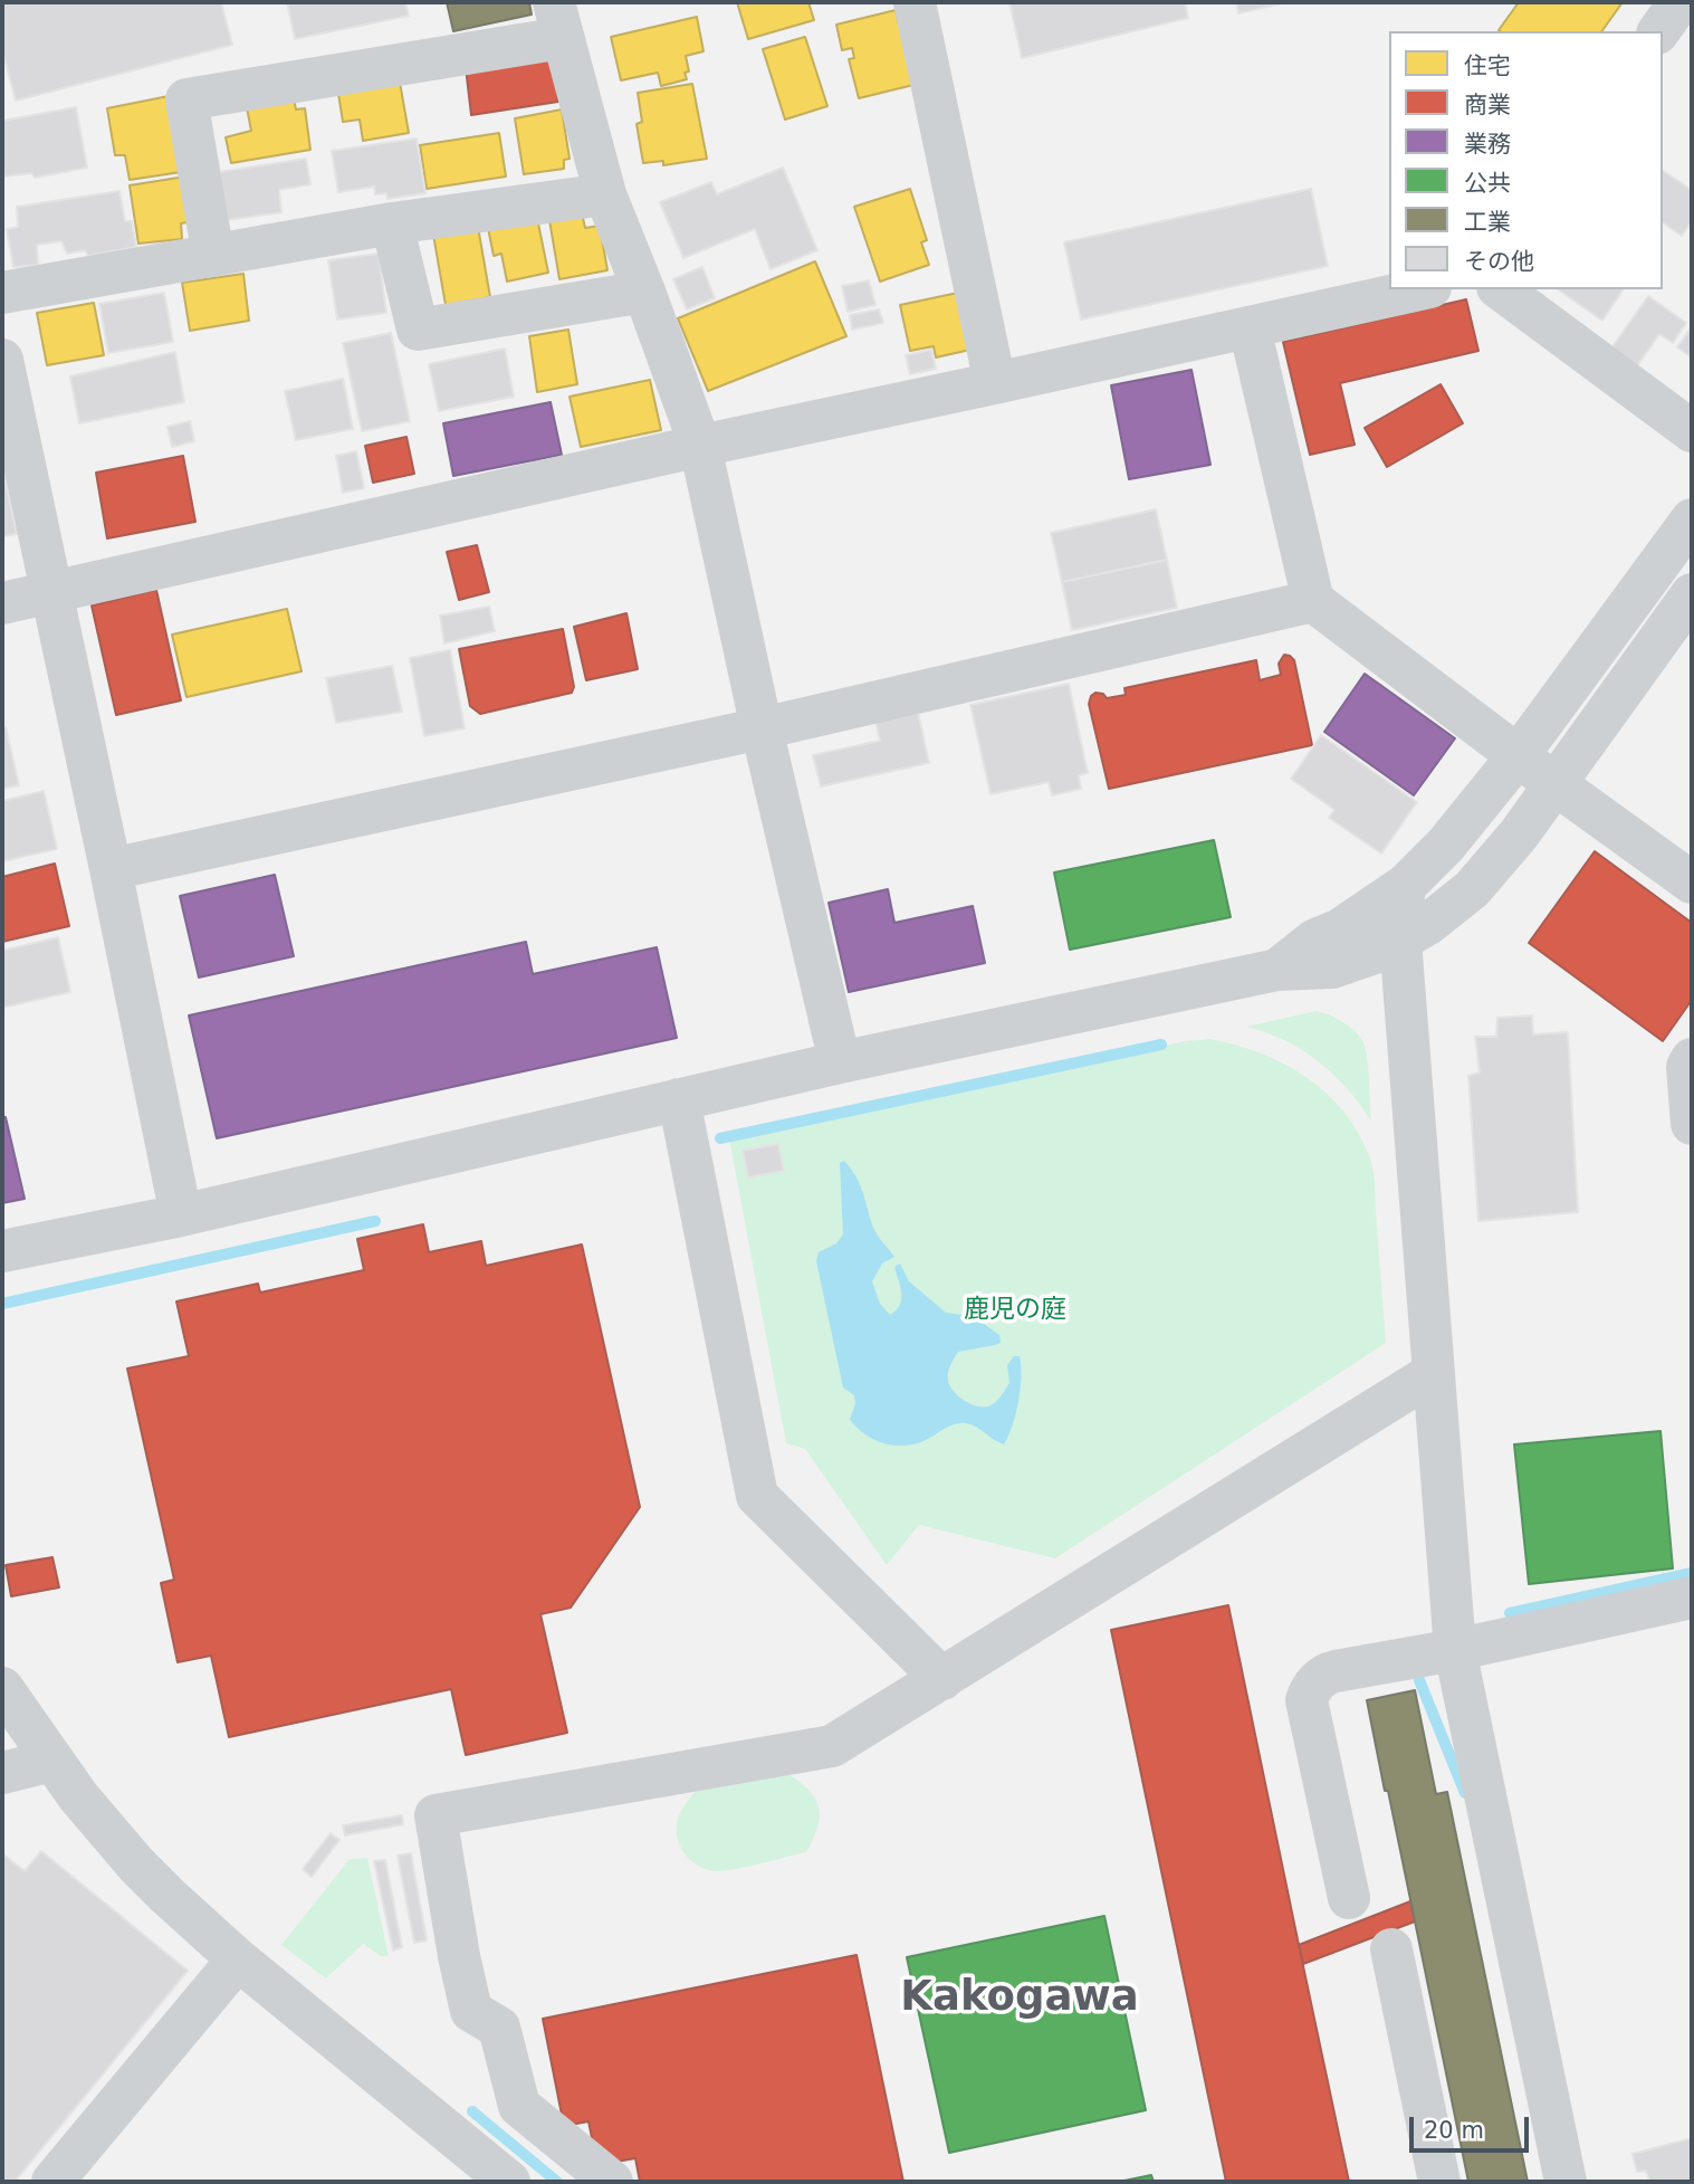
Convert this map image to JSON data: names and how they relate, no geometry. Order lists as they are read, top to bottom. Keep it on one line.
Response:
{"districts":["Kakogawa"],"parks":["鹿児の庭"],"legend":["住宅","商業","業務","公共","工業","その他"],"scale_bar":"20 m"}
